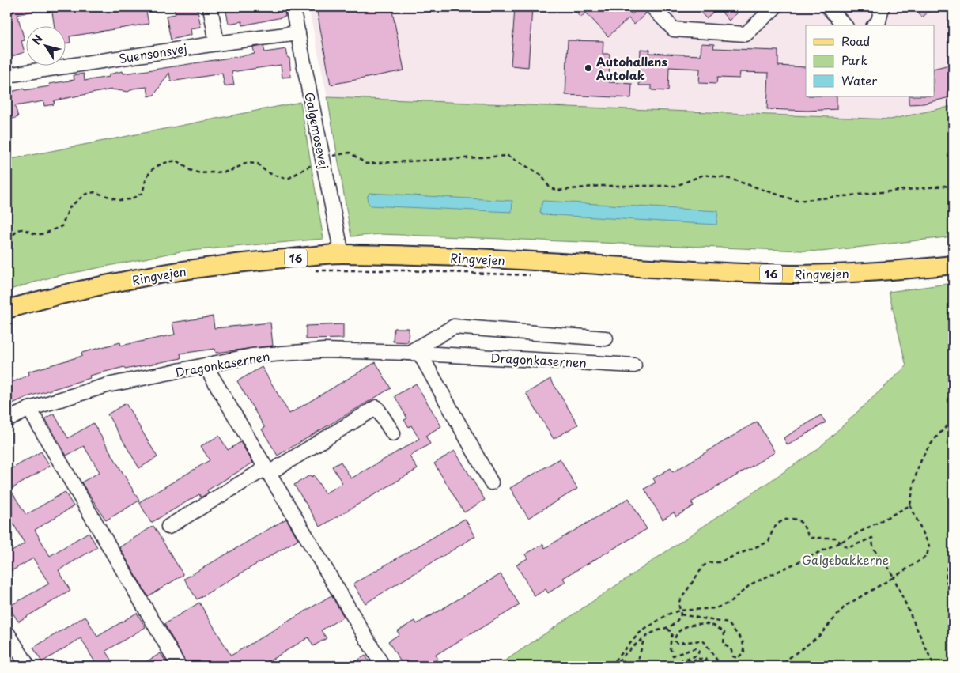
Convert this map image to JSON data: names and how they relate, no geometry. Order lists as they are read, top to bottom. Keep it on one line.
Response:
{"streets":{"main road":["16","Ringvejen"],"street":["Suensonsvej","Galgemosevej","Dragonkasernen"]},"crossings":[["Suensonsvej","Galgemosevej"],["Galgemosevej","Ringvejen"]],"parks":["Galgebakkerne"],"places":["Autohallens Autolak"],"legend":["Road","Park","Water"],"north":"top left"}
